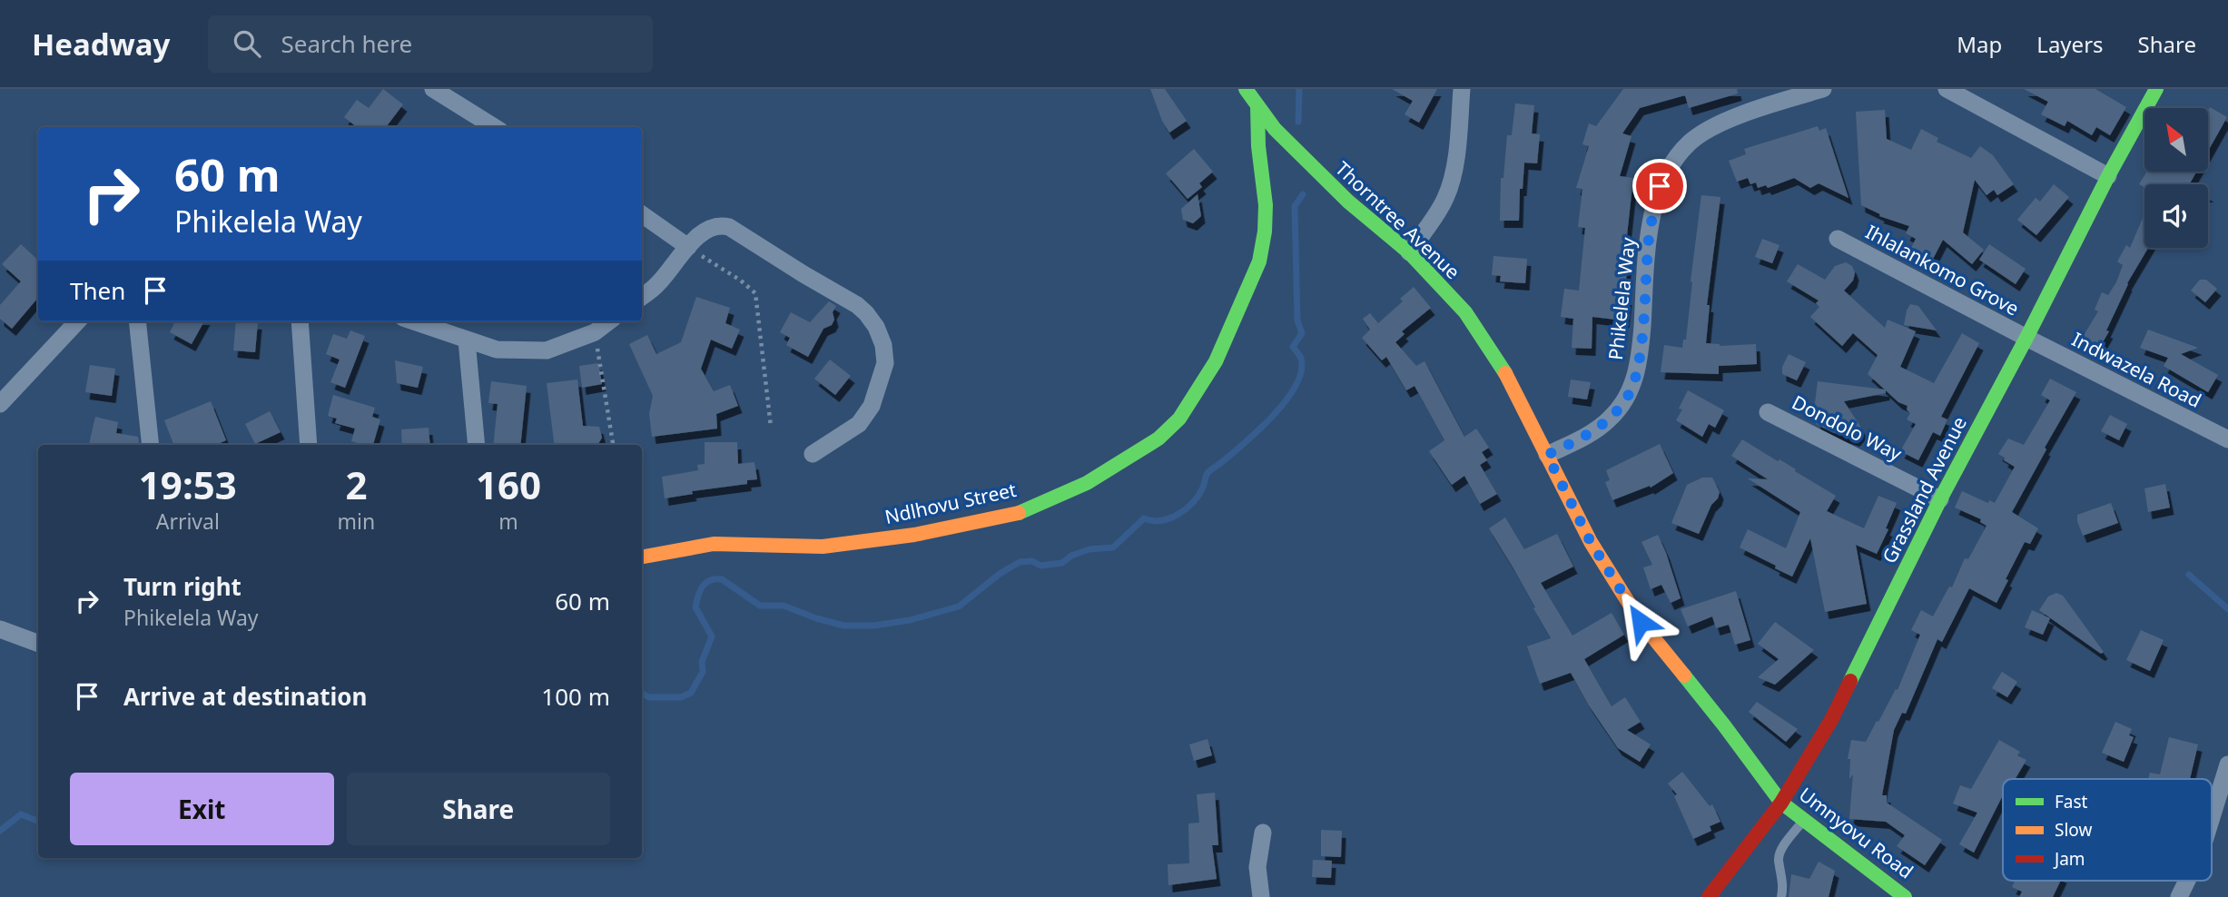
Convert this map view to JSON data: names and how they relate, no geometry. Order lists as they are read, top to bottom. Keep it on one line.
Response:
{"streets":{"street":["Thorntree Avenue","Ihlalankomo Grove","Phikelela Way","Indwazela Road","Dondolo Way","Grassland Avenue","Ndlhovu Street","Umnyovu Road"]},"crossings":[["Thorntree Avenue","Phikelela Way"],["Thorntree Avenue","Grassland Avenue"],["Thorntree Avenue","Ndlhovu Street"],["Thorntree Avenue","Umnyovu Road"],["Ihlalankomo Grove","Indwazela Road"],["Ihlalankomo Grove","Grassland Avenue"],["Indwazela Road","Grassland Avenue"],["Dondolo Way","Grassland Avenue"],["Grassland Avenue","Umnyovu Road"]],"legend":["Fast","Slow","Jam"],"north":"top left","page":{"header":"Headway","search":"Search here","nav":["Map","Layers","Share"],"turn":["60 m","Phikelela Way"],"then":"Then","eta":["19:53","Arrival","2","min","160","m"],"list":[{"name":"Turn right","note":"Phikelela Way","value":"60 m"},{"name":"Arrive at destination","value":"100 m"}],"buttons":["Exit","Share"]}}
